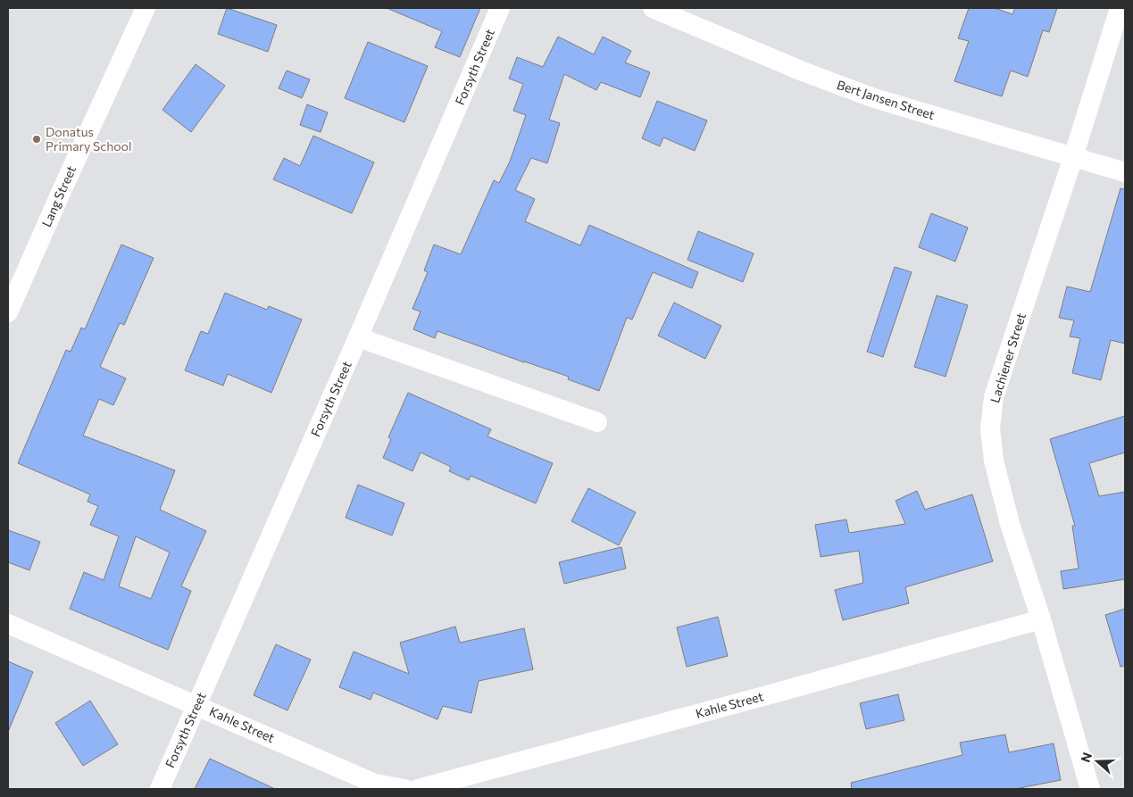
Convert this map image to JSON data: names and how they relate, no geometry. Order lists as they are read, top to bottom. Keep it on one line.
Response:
{"streets":{"street":["Forsyth Street","Bert Jansen Street","Lang Street","Lachiener Street","Kahle Street"]},"crossings":[["Forsyth Street","Kahle Street"],["Bert Jansen Street","Lachiener Street"],["Lachiener Street","Kahle Street"]],"places":["Donatus Primary School"],"north":"left"}
